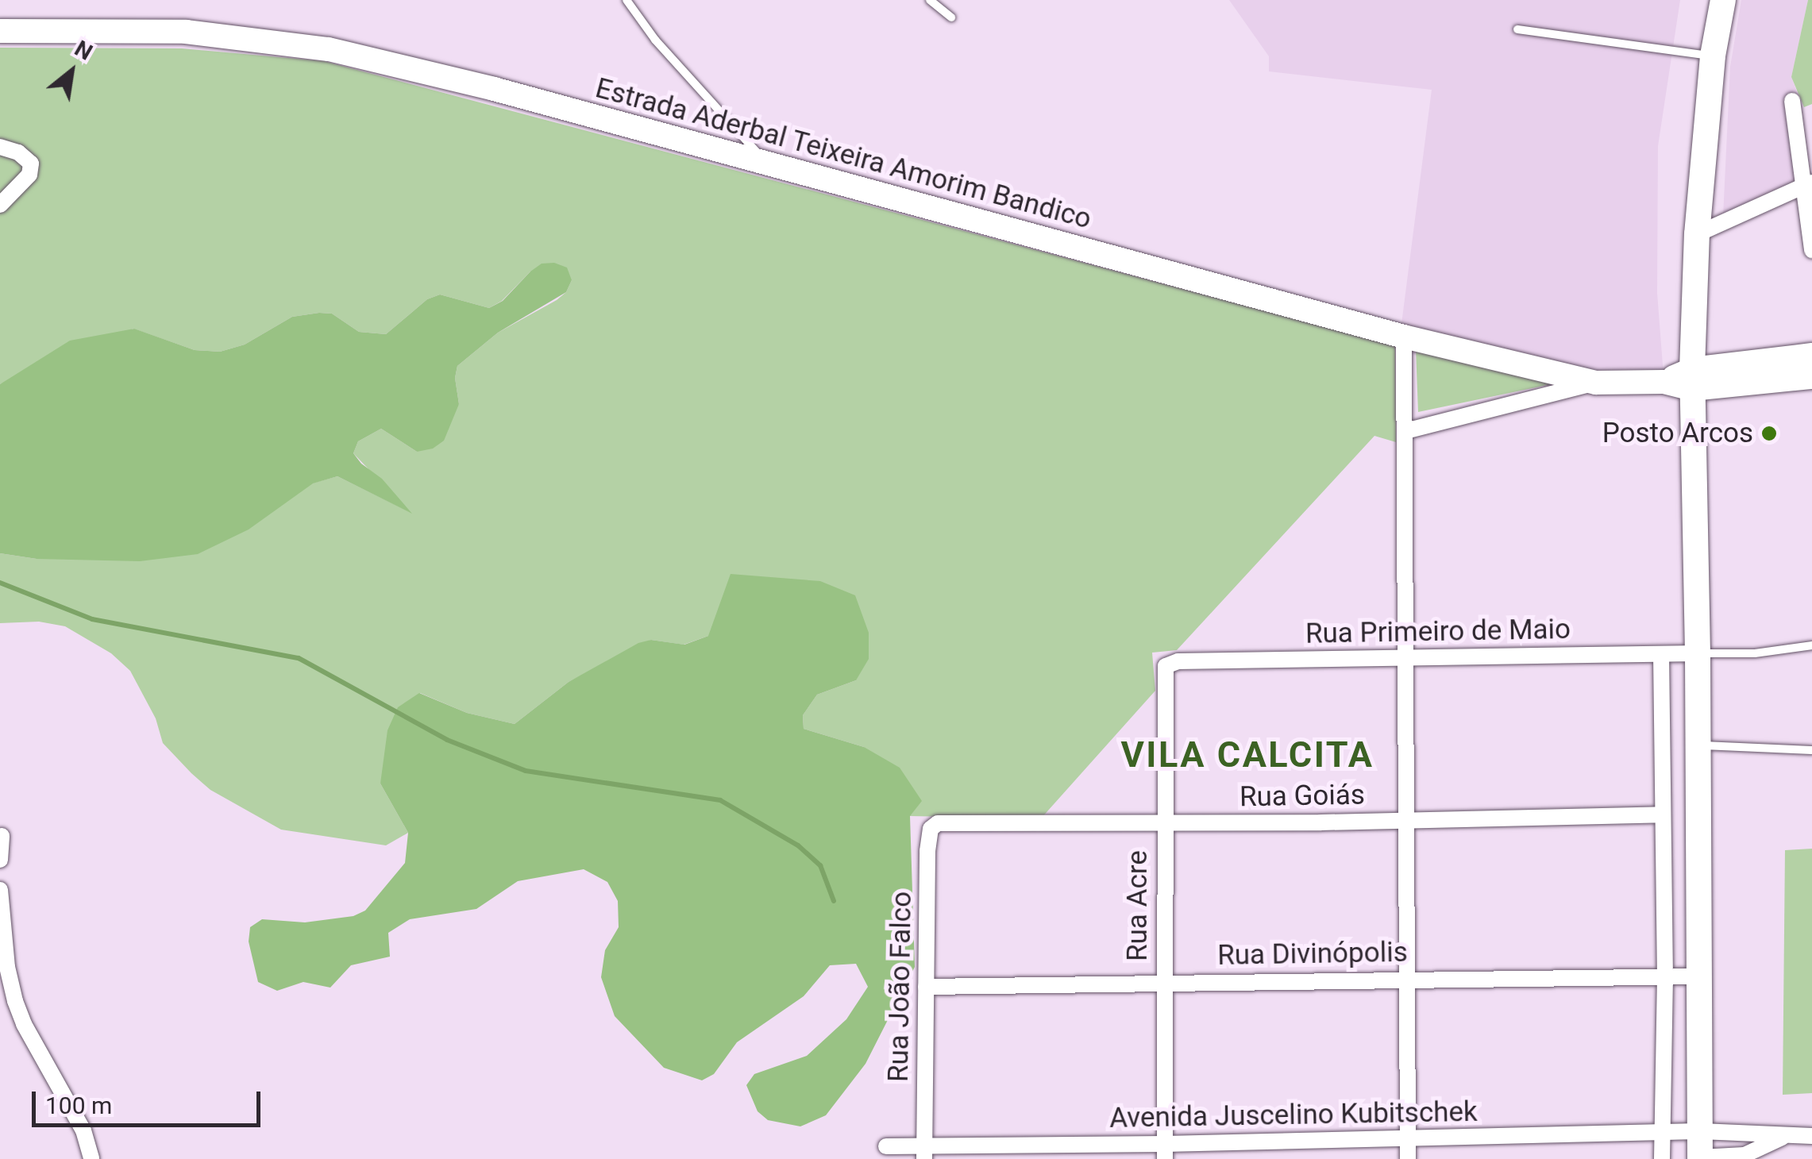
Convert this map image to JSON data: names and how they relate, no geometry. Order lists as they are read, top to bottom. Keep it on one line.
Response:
{"streets":{"main road":["Estrada Aderbal Teixeira Amorim Bandico"],"street":["Rua Primeiro de Maio","Rua Goiás","Rua Acre","Rua Divinópolis","Rua João Falco","Avenida Juscelino Kubitschek"]},"crossings":[["Rua Primeiro de Maio","Rua Acre"],["Rua Goiás","Rua Acre"],["Rua Goiás","Rua João Falco"],["Rua Acre","Rua Divinópolis"],["Rua Acre","Avenida Juscelino Kubitschek"],["Rua Divinópolis","Rua João Falco"],["Rua João Falco","Avenida Juscelino Kubitschek"]],"districts":["VILA CALCITA"],"places":["Posto Arcos"],"scale_bar":"100 m","north":"top right"}
